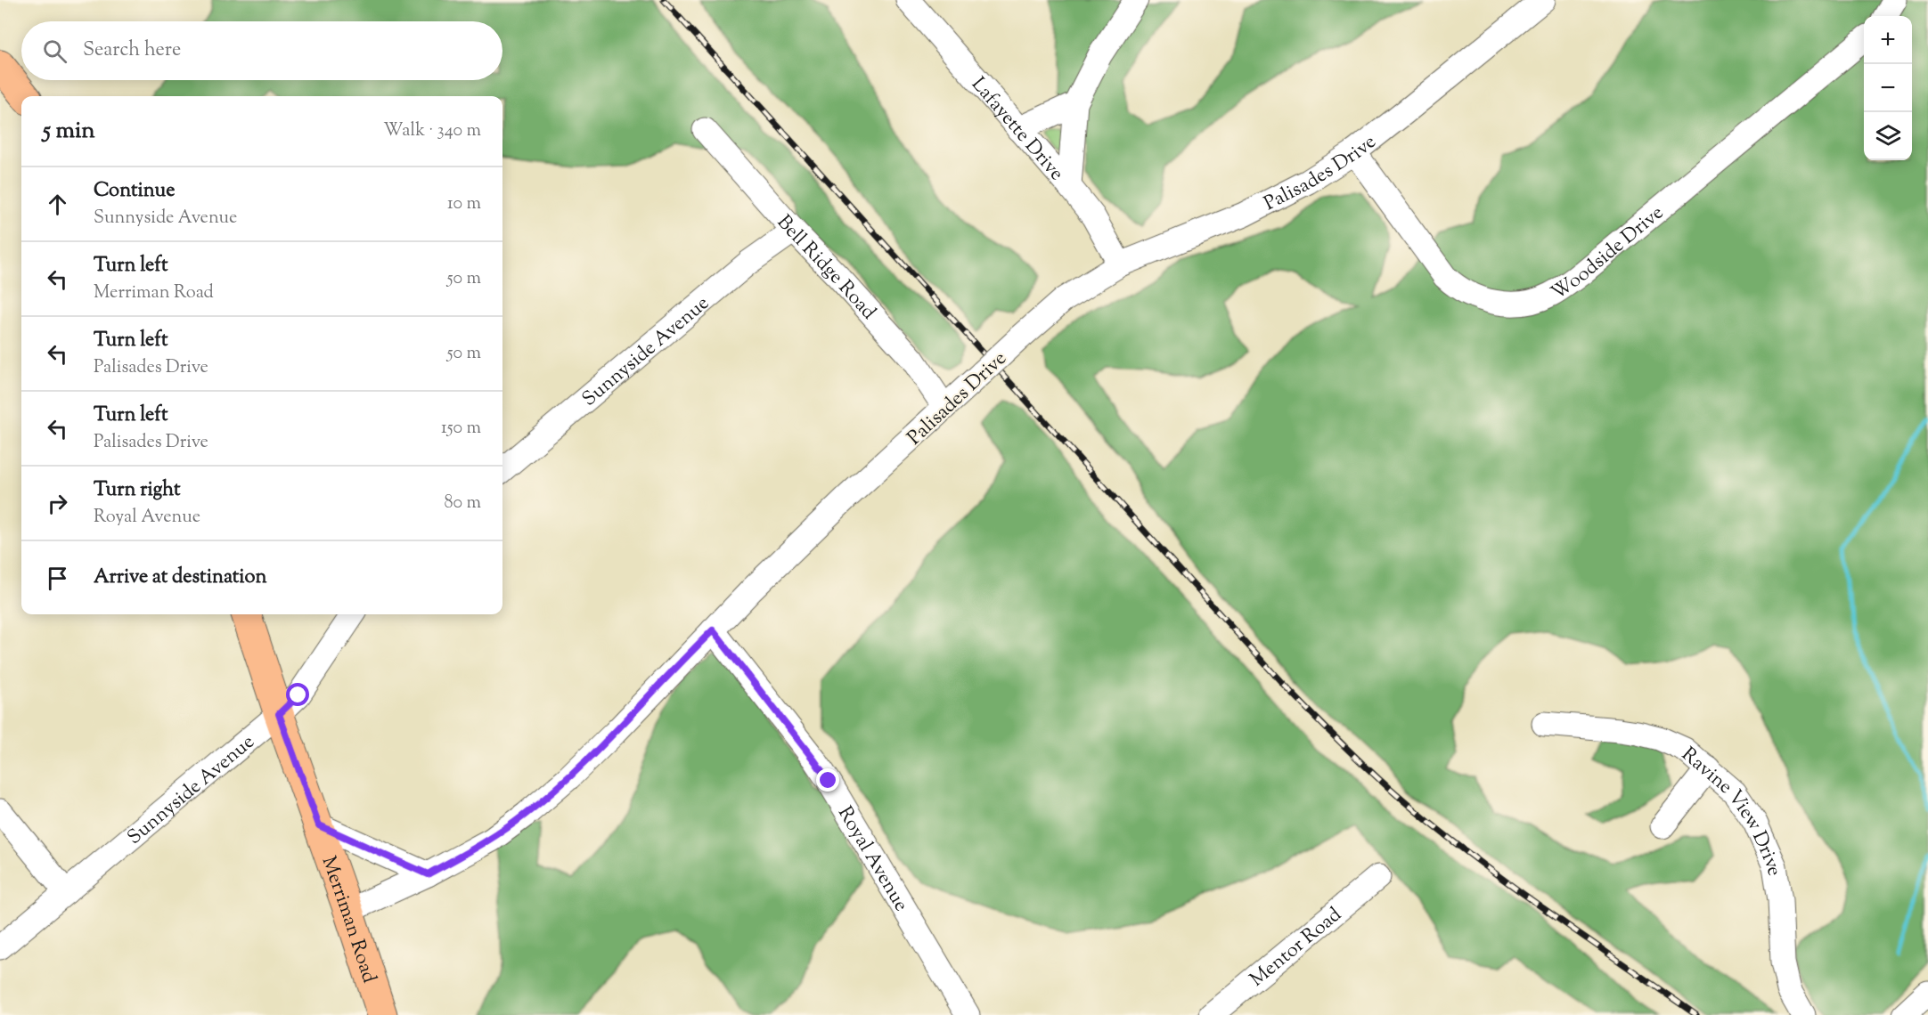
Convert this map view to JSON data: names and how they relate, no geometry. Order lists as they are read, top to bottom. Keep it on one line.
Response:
{"streets":{"main road":["Merriman Road"],"street":["Lafayette Drive","Palisades Drive","Woodside Drive","Bell Ridge Road","Sunnyside Avenue","Ravine View Drive","Royal Avenue","Mentor Road"]},"crossings":[["Lafayette Drive","Palisades Drive"],["Palisades Drive","Woodside Drive"],["Palisades Drive","Bell Ridge Road"],["Palisades Drive","Royal Avenue"],["Palisades Drive","Merriman Road"],["Bell Ridge Road","Sunnyside Avenue"],["Sunnyside Avenue","Merriman Road"]],"page":{"map_buttons":["+","−"],"search":"Search here","heading":["5 min","Walk · 340 m"],"list":[["Continue","Sunnyside Avenue","10 m"],["Turn left","Merriman Road","50 m"],["Turn left","Palisades Drive","50 m"],["Turn left","Palisades Drive","150 m"],["Turn right","Royal Avenue","80 m"],"Arrive at destination"]}}
